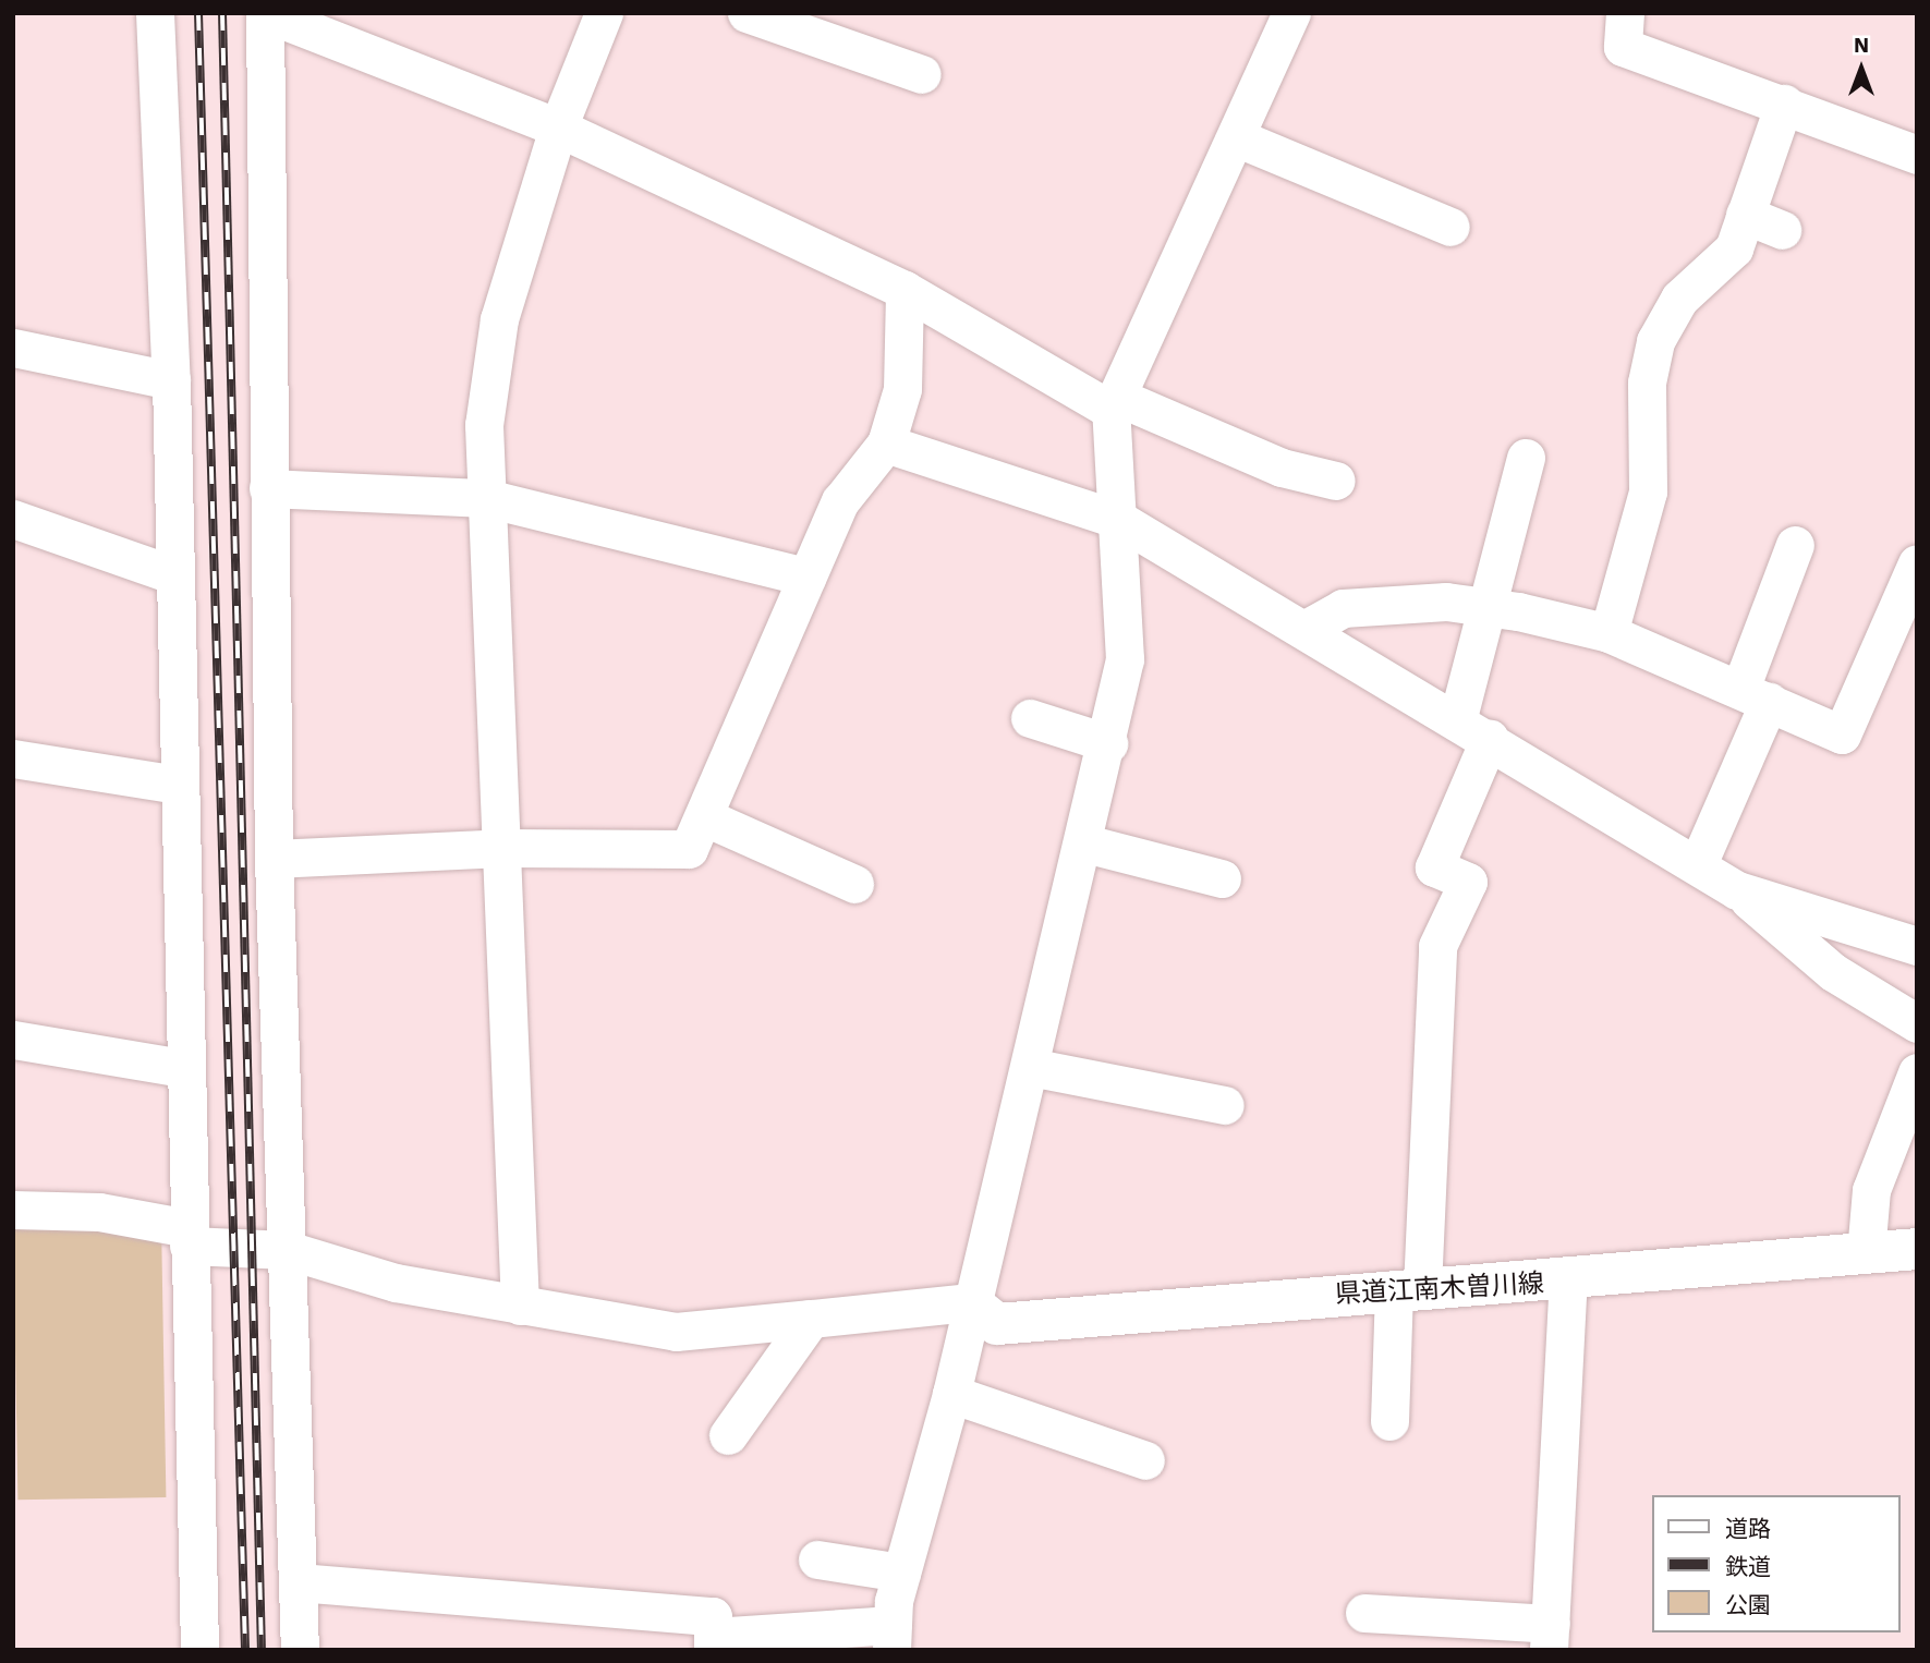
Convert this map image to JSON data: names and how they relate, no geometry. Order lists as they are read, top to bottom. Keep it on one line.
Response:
{"streets":{"main road":["県道江南木曽川線"]},"legend":["道路","鉄道","公園"],"north":"top"}
